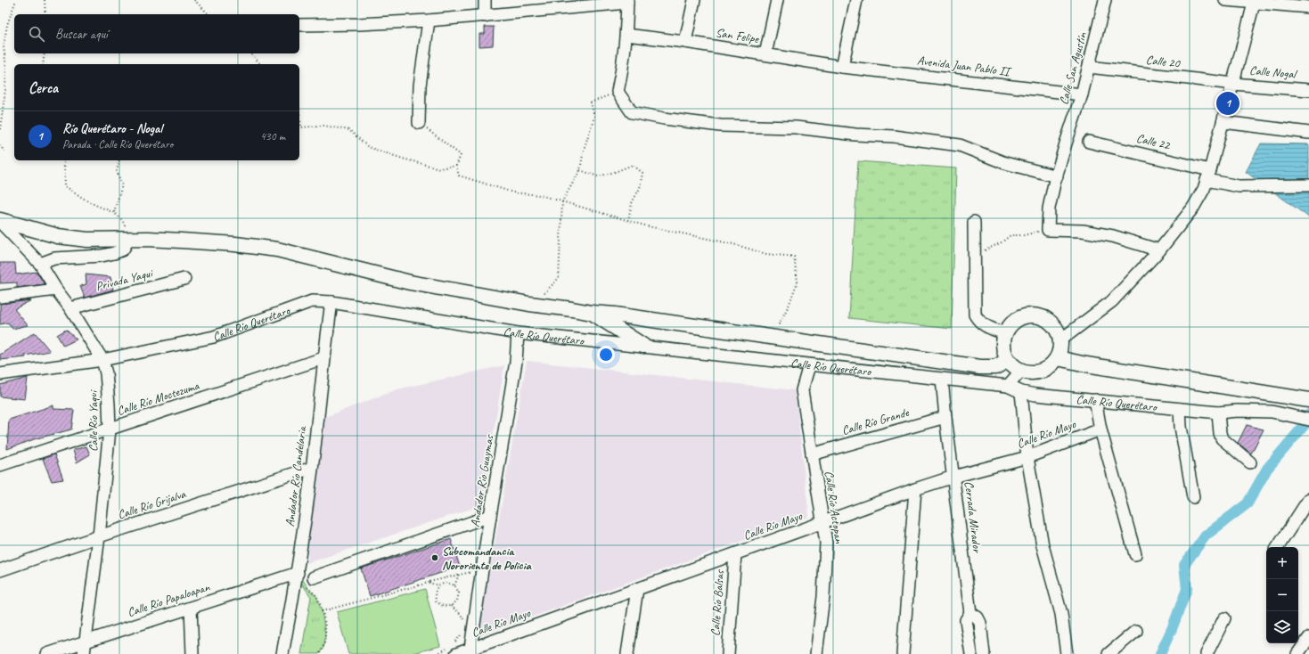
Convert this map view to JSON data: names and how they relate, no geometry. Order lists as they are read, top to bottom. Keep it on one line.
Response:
{"streets":{"main road":["Calle Río Querétaro"],"street":["San Felipe","Calle 20","Avenida Juan Pablo II","Calle San Agustín","Calle Nogal","Calle 22","Privada Yaqui","Calle Río Moctezuma","Calle Río Yaqui","Calle Río Grande","Calle Río Mayo","Andador Río Candelaria","Andador Río Guaymas","Calle Río Grijalva","Calle Río Actopan","Cerrada Mirador","Calle Río Papaloapan","Calle Río Balsas"]},"crossings":[["San Felipe","Avenida Juan Pablo II"],["Calle 20","Calle San Agustín"],["Calle 20","Calle Nogal"],["Avenida Juan Pablo II","Calle San Agustín"],["Privada Yaqui","Calle Río Yaqui"],["Calle Río Querétaro","Calle Río Yaqui"],["Calle Río Querétaro","Andador Río Candelaria"],["Calle Río Querétaro","Andador Río Guaymas"],["Calle Río Querétaro","Calle Río Actopan"],["Calle Río Querétaro","Cerrada Mirador"],["Calle Río Moctezuma","Calle Río Yaqui"],["Calle Río Moctezuma","Andador Río Candelaria"],["Calle Río Yaqui","Calle Río Grijalva"],["Calle Río Yaqui","Calle Río Papaloapan"],["Calle Río Grande","Calle Río Actopan"],["Calle Río Grande","Cerrada Mirador"],["Calle Río Mayo","Andador Río Guaymas"],["Calle Río Mayo","Calle Río Actopan"],["Calle Río Mayo","Cerrada Mirador"],["Calle Río Mayo","Calle Río Balsas"],["Andador Río Candelaria","Calle Río Grijalva"],["Andador Río Candelaria","Calle Río Papaloapan"]],"places":["Subcomandancia Nororiente de Policia"],"page":{"search":"Buscar aquí","heading":"Cerca","pins":"1","list":[{"mark":"1","name":"Río Querétaro - Nogal","note":"Parada · Calle Río Querétaro","value":"430 m"}],"map_buttons":["+","−"]}}
